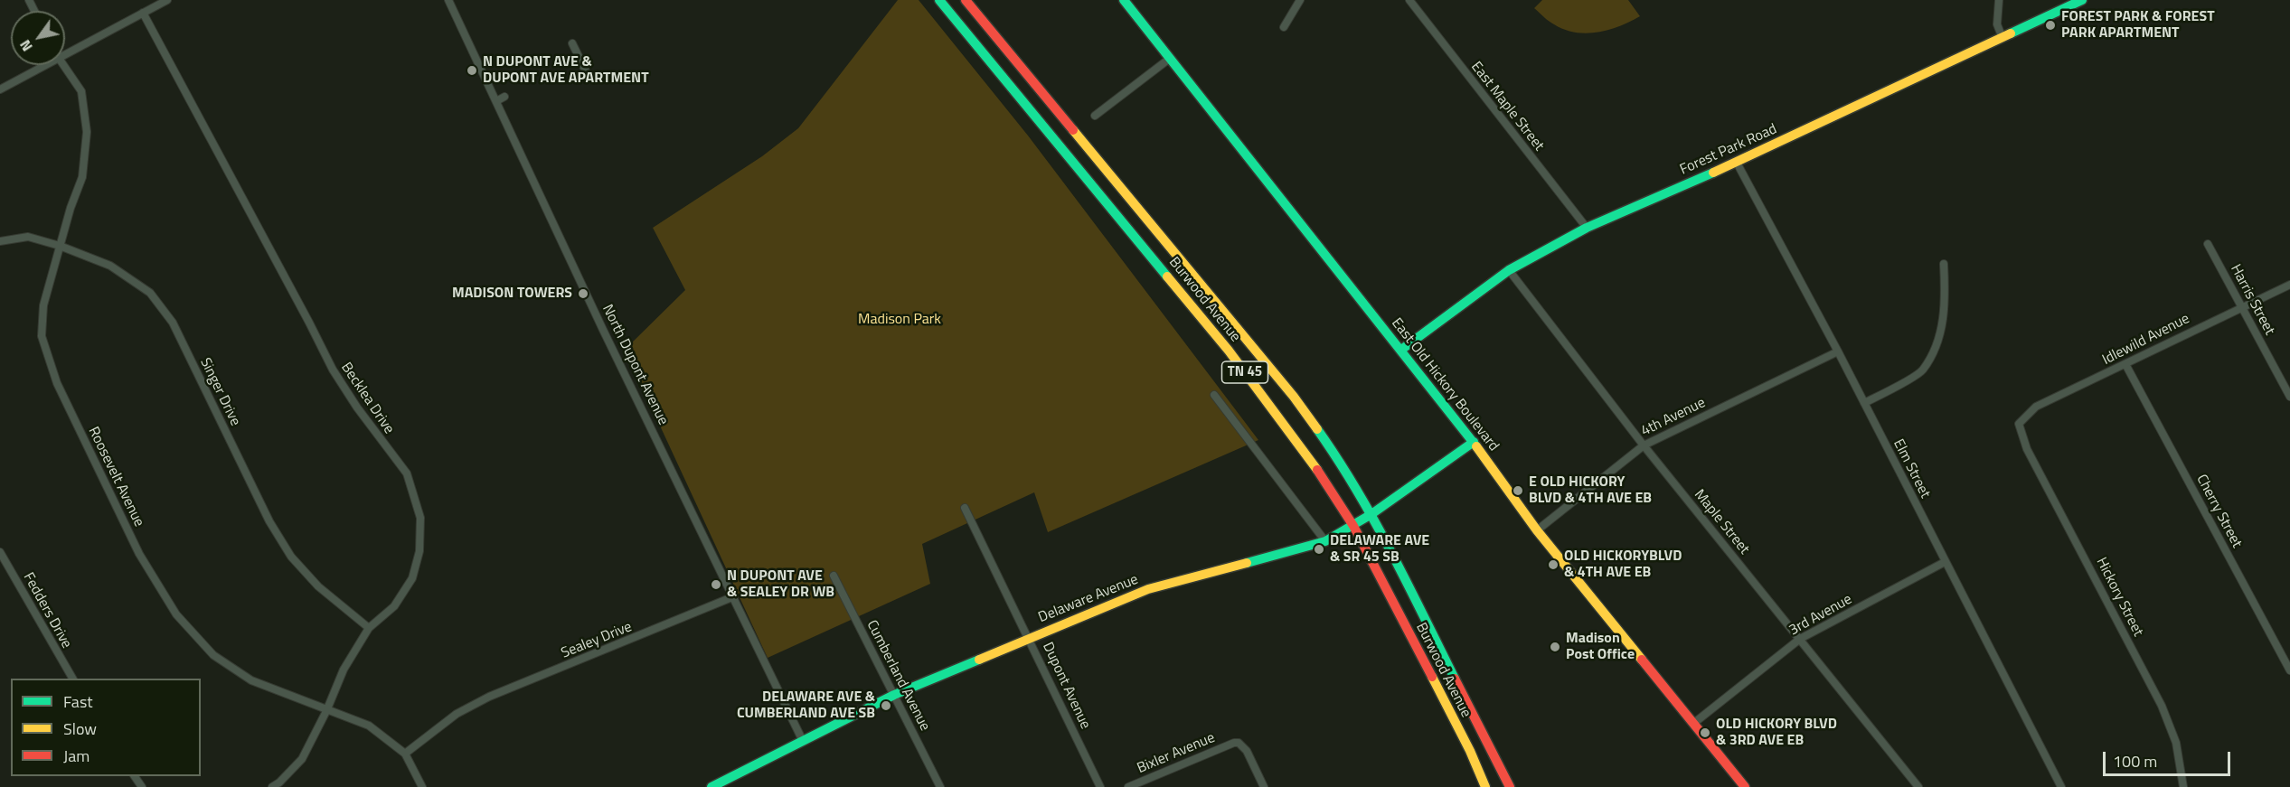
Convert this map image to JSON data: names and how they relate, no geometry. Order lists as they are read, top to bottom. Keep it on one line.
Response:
{"streets":{"street":["East Maple Street","Forest Park Road","Burwood Avenue","Harris Street","Idlewild Avenue","North Dupont Avenue","TN 45","East Old Hickory Boulevard","Singer Drive","Becklea Drive","4th Avenue","Elm Street","Roosevelt Avenue","Cherry Street","Maple Street","Hickory Street","Delaware Avenue","Fedders Drive","3rd Avenue","Sealey Drive","Cumberland Avenue","Dupont Avenue","Bixler Avenue"]},"crossings":[["East Maple Street","Forest Park Road"],["Forest Park Road","East Old Hickory Boulevard"],["Forest Park Road","Elm Street"],["Forest Park Road","Maple Street"],["Burwood Avenue","Delaware Avenue"],["Harris Street","Idlewild Avenue"],["Idlewild Avenue","Cherry Street"],["Idlewild Avenue","Hickory Street"],["North Dupont Avenue","Delaware Avenue"],["North Dupont Avenue","Sealey Drive"],["East Old Hickory Boulevard","4th Avenue"],["East Old Hickory Boulevard","Delaware Avenue"],["East Old Hickory Boulevard","3rd Avenue"],["Singer Drive","Becklea Drive"],["Singer Drive","Roosevelt Avenue"],["Becklea Drive","Roosevelt Avenue"],["4th Avenue","Elm Street"],["4th Avenue","Maple Street"],["Elm Street","3rd Avenue"],["Roosevelt Avenue","Sealey Drive"],["Maple Street","3rd Avenue"],["Delaware Avenue","Cumberland Avenue"],["Delaware Avenue","Dupont Avenue"]],"parks":["Madison Park"],"places":["FOREST PARK & FOREST PARK APARTMENT","N DUPONT AVE & DUPONT AVE APARTMENT","MADISON TOWERS","E OLD HICKORY BLVD & 4TH AVE EB","DELAWARE AVE & SR 45 SB","OLD HICKORYBLVD & 4TH AVE EB","N DUPONT AVE & SEALEY DR WB","Madison Post Office","DELAWARE AVE & CUMBERLAND AVE SB","OLD HICKORY BLVD & 3RD AVE EB"],"legend":["Fast","Slow","Jam"],"scale_bar":"100 m","north":"bottom left"}
